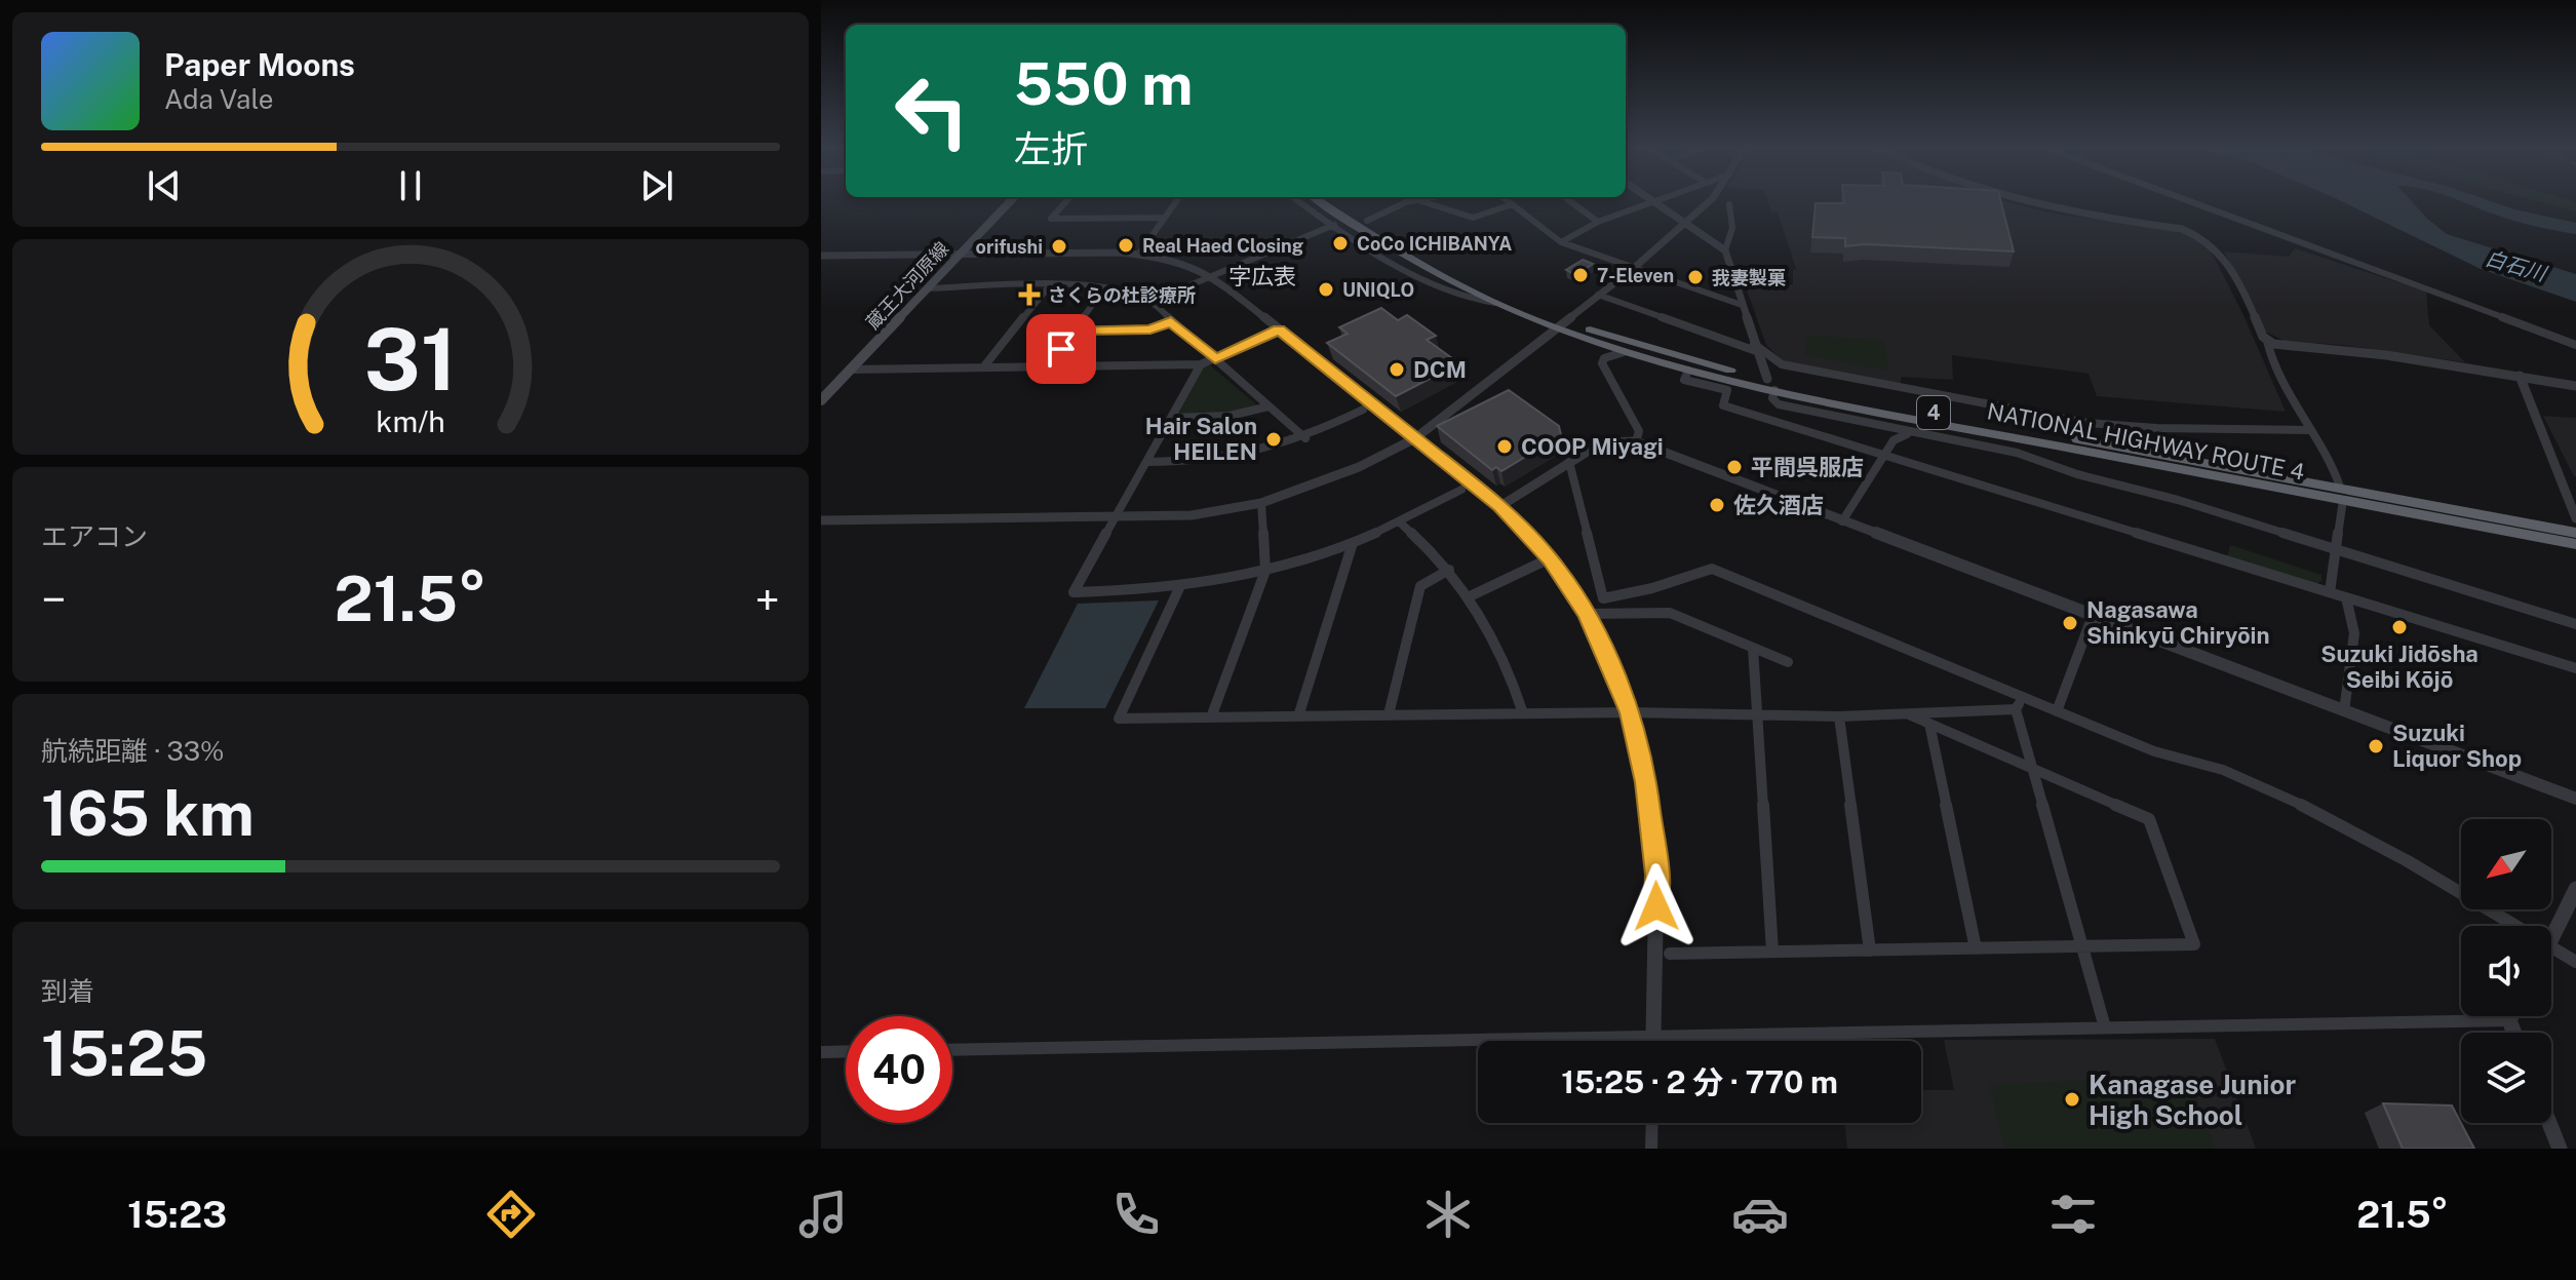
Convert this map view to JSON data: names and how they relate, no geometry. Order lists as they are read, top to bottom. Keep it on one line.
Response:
{"streets":{"highway":["4","NATIONAL HIGHWAY ROUTE 4"],"main road":["蔵王大河原線"]},"districts":["字広表"],"water":["白石川"],"places":{"other":["CoCo ICHIBANYA","Real Haed Closing","orifushi","7-Eleven","我妻製菓","UNIQLO","DCM","Hair Salon HEILEN","COOP Miyagi","平間呉服店","佐久酒店","Nagasawa Shinkyū Chiryōin","Suzuki Jidōsha Seibi Kōjō","Suzuki Liquor Shop","Kanagase Junior High School"],"health":["さくらの杜診療所"]},"north":"bottom left","page":{"turn":["550 m","左折"],"song":["Paper Moons","Ada Vale"],"tile":["エアコン",["航続距離 · 33%","165 km"],["到着","15:25"]],"heat":["−","21.5°","+"],"limit":"40","trip":"15:25 · 2 分 · 770 m","tabs":["15:23","21.5°"],"gauge":["31","km/h"]}}
